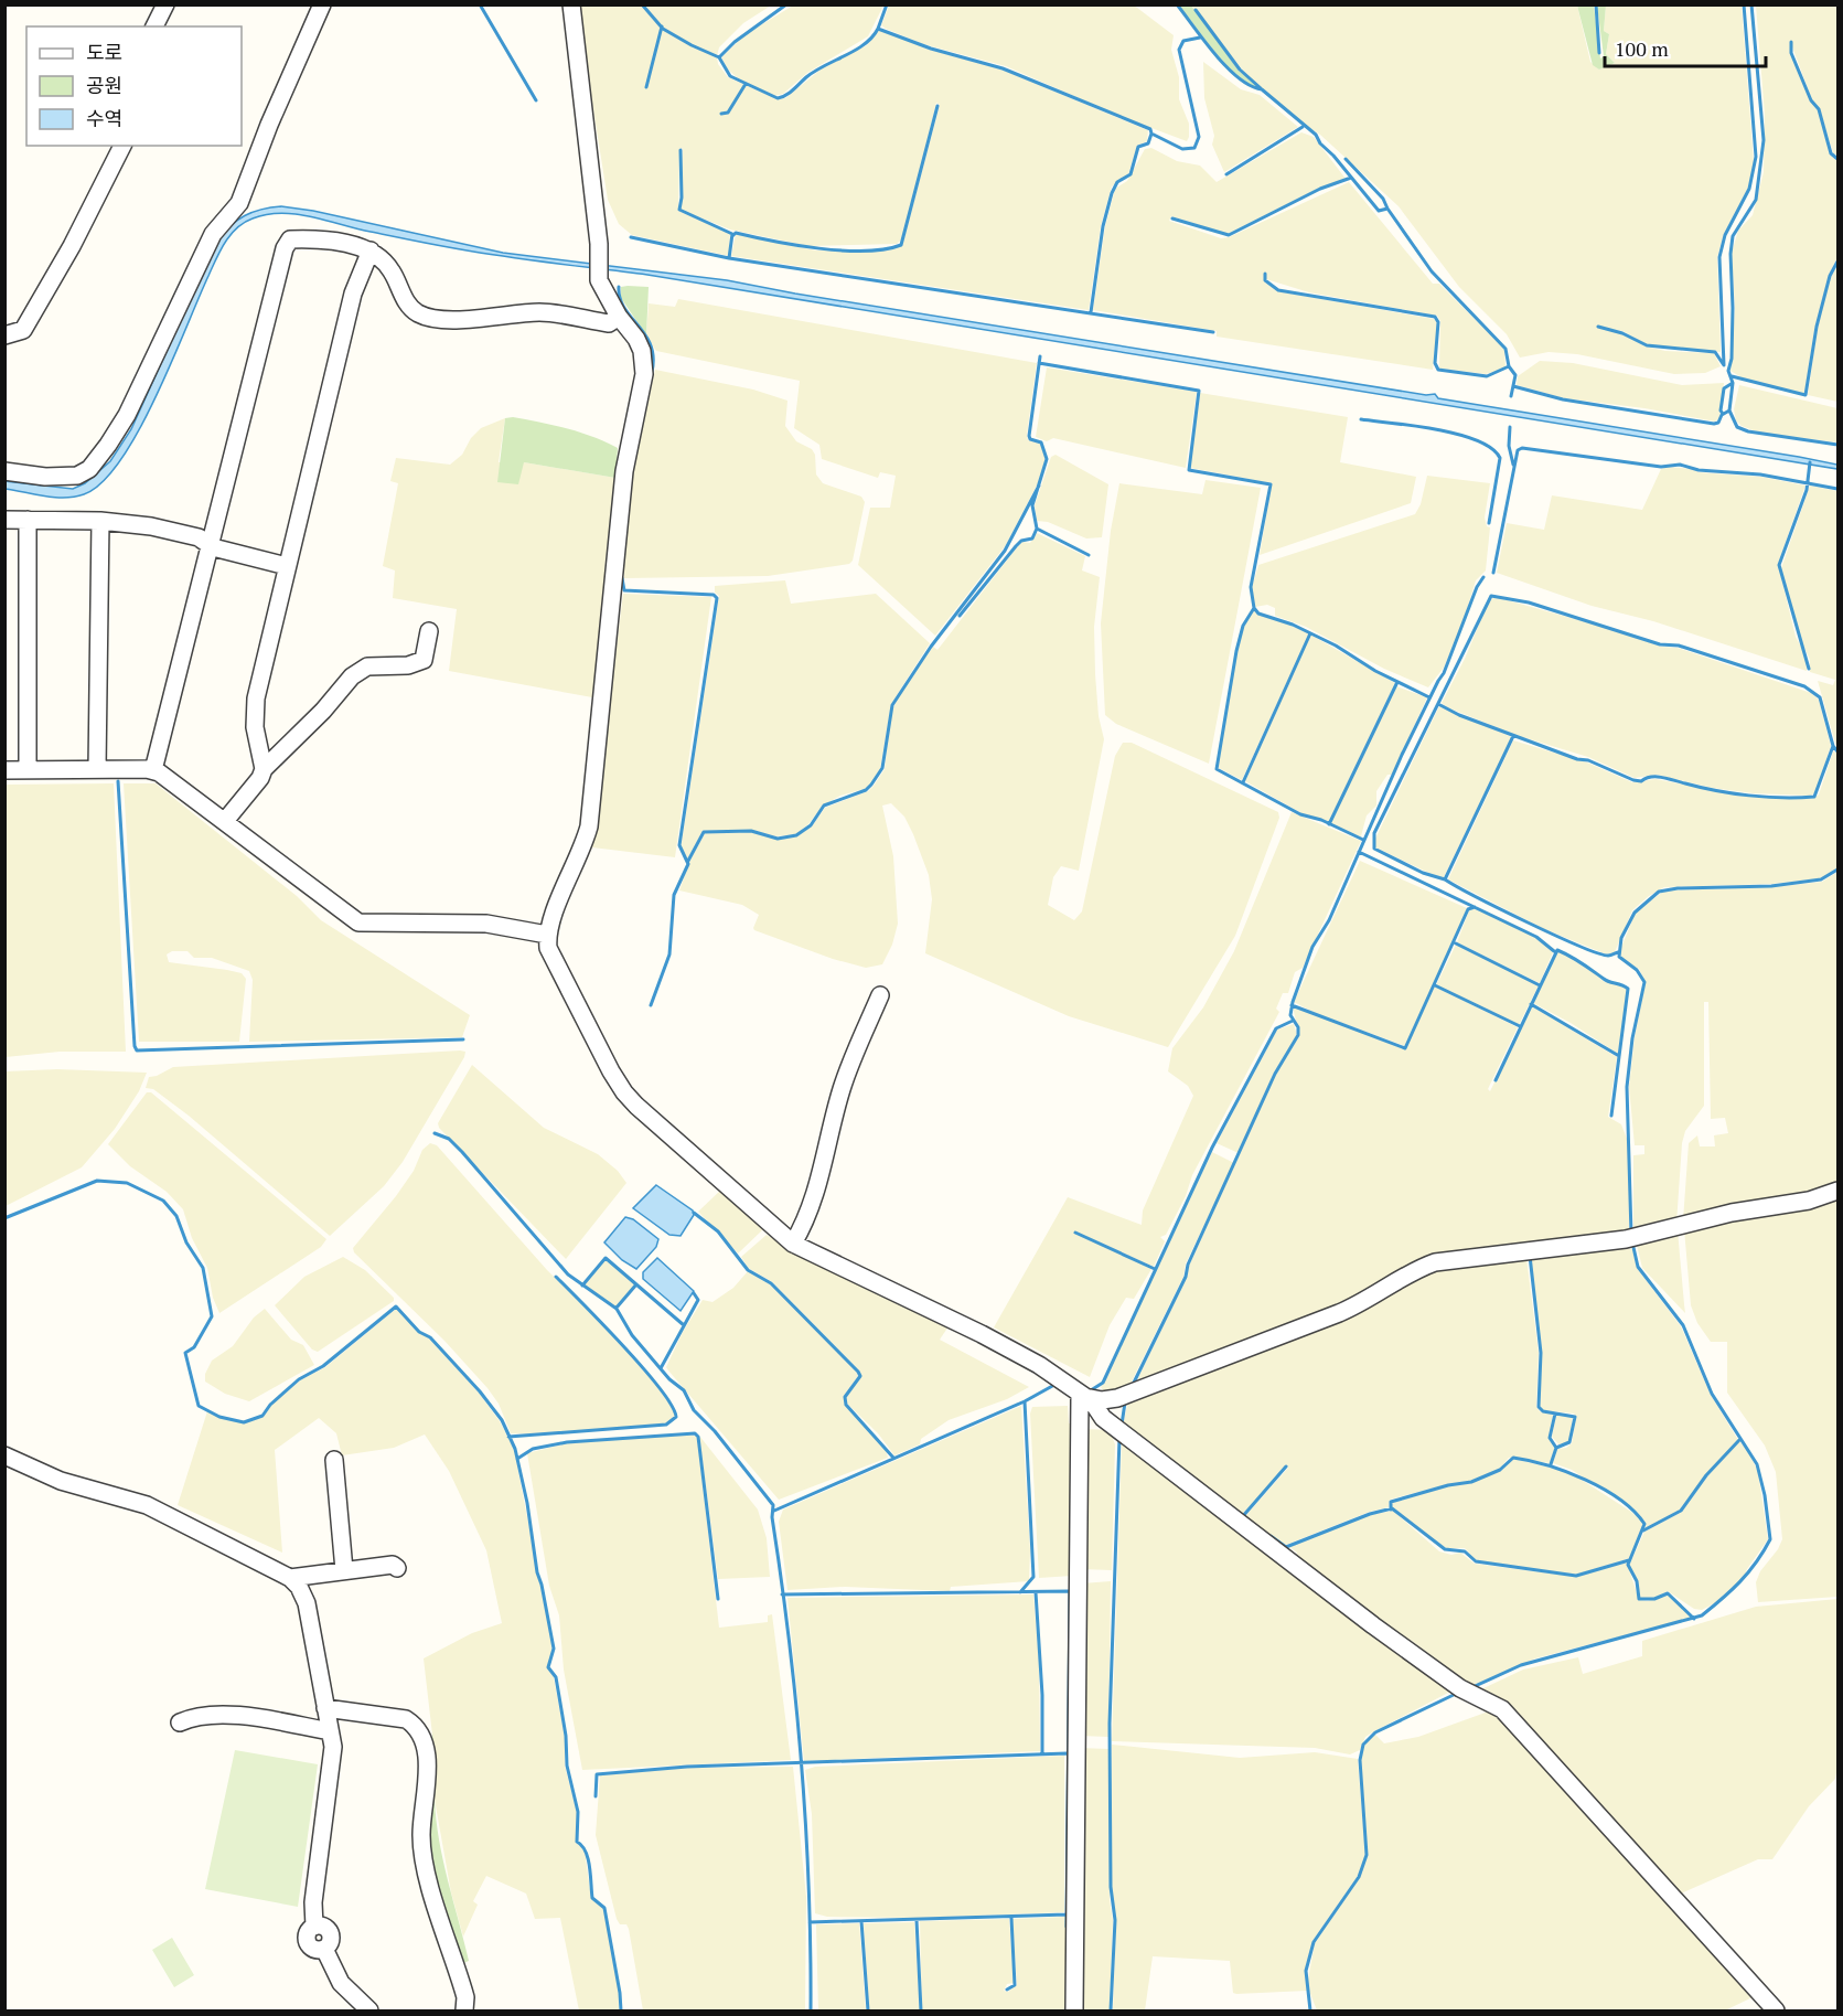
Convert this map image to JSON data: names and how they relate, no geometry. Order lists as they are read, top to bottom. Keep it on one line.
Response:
{"legend":["도로","공원","수역"],"scale_bar":"100 m"}
